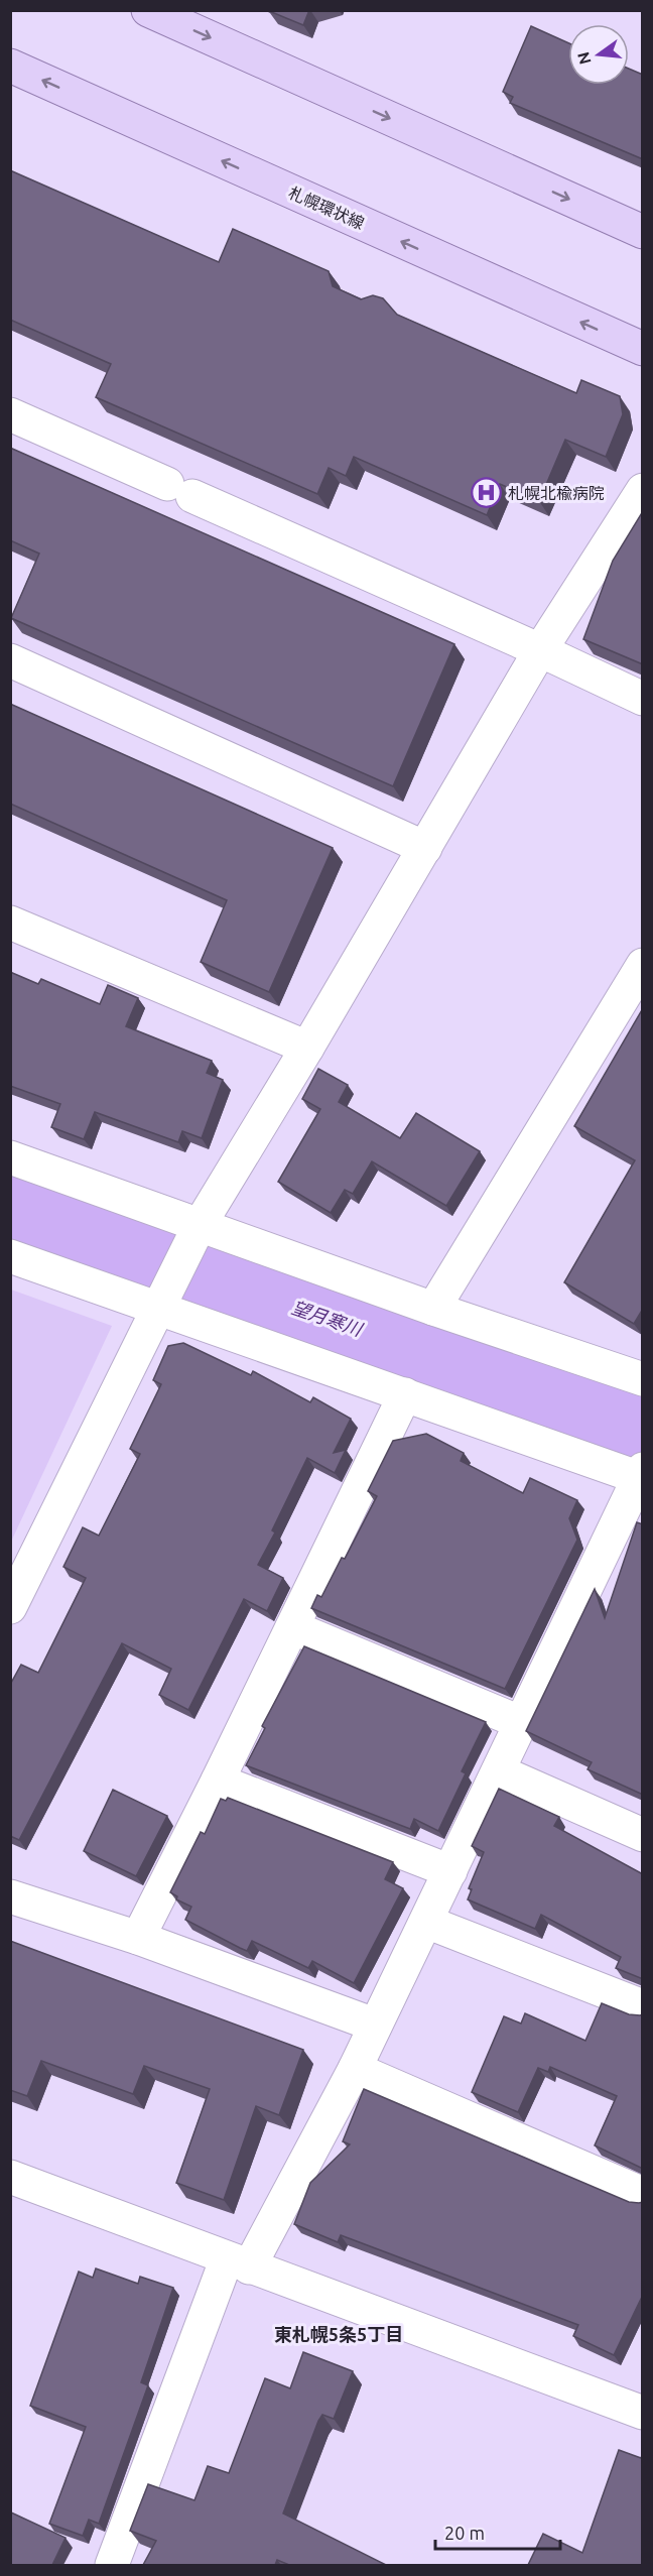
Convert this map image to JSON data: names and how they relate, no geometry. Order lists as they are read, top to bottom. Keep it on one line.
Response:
{"streets":{"main road":["札幌環状線"]},"districts":["東札幌5条5丁目"],"water":["望月寒川"],"places":{"hospital":["札幌北楡病院"]},"scale_bar":"20 m","north":"left"}
